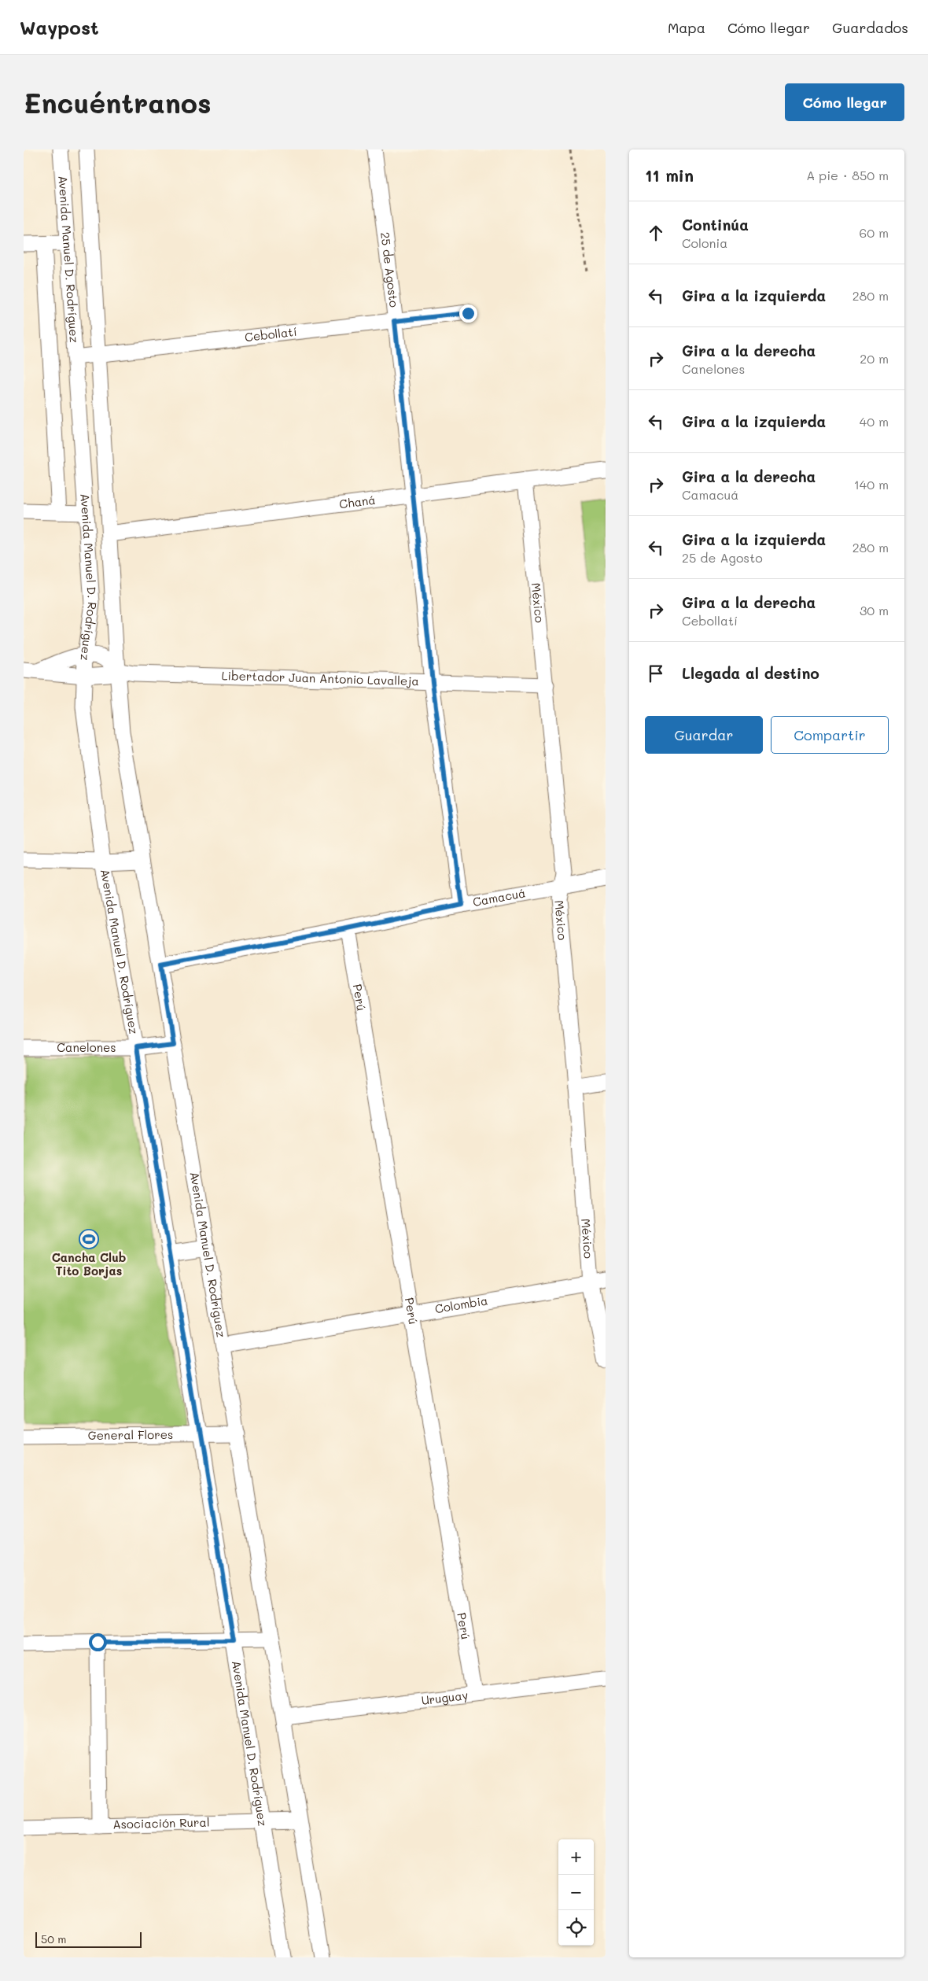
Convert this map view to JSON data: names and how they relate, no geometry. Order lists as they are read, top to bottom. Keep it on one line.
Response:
{"streets":{"street":["Avenida Manuel D. Rodríguez","25 de Agosto","Cebollatí","Chaná","México","Libertador Juan Antonio Lavalleja","Camacuá","Perú","Canelones","Colombia","General Flores","Uruguay","Asociación Rural"]},"crossings":[["Avenida Manuel D. Rodríguez","Cebollatí"],["Avenida Manuel D. Rodríguez","Chaná"],["Avenida Manuel D. Rodríguez","Libertador Juan Antonio Lavalleja"],["Avenida Manuel D. Rodríguez","Camacuá"],["Avenida Manuel D. Rodríguez","Canelones"],["Avenida Manuel D. Rodríguez","Colombia"],["Avenida Manuel D. Rodríguez","General Flores"],["Avenida Manuel D. Rodríguez","Uruguay"],["Avenida Manuel D. Rodríguez","Asociación Rural"],["25 de Agosto","Cebollatí"],["25 de Agosto","Chaná"],["25 de Agosto","Libertador Juan Antonio Lavalleja"],["25 de Agosto","Camacuá"],["Chaná","México"],["México","Libertador Juan Antonio Lavalleja"],["México","Camacuá"],["México","Colombia"],["Camacuá","Perú"],["Perú","Colombia"],["Perú","Uruguay"]],"places":{"sports":["Cancha Club Tito Borjas"]},"scale_bar":"50 m","page":{"header":"Waypost","nav":["Mapa","Cómo llegar","Guardados"],"buttons":["Cómo llegar",["Guardar","Compartir"]],"title":"Encuéntranos","heading":["11 min","A pie · 850 m"],"list":[["Continúa","Colonia","60 m"],["Gira a la izquierda","280 m"],["Gira a la derecha","Canelones","20 m"],["Gira a la izquierda","40 m"],["Gira a la derecha","Camacuá","140 m"],["Gira a la izquierda","25 de Agosto","280 m"],["Gira a la derecha","Cebollatí","30 m"],"Llegada al destino"],"map_buttons":["+","−"],"scale":"50 m"}}
